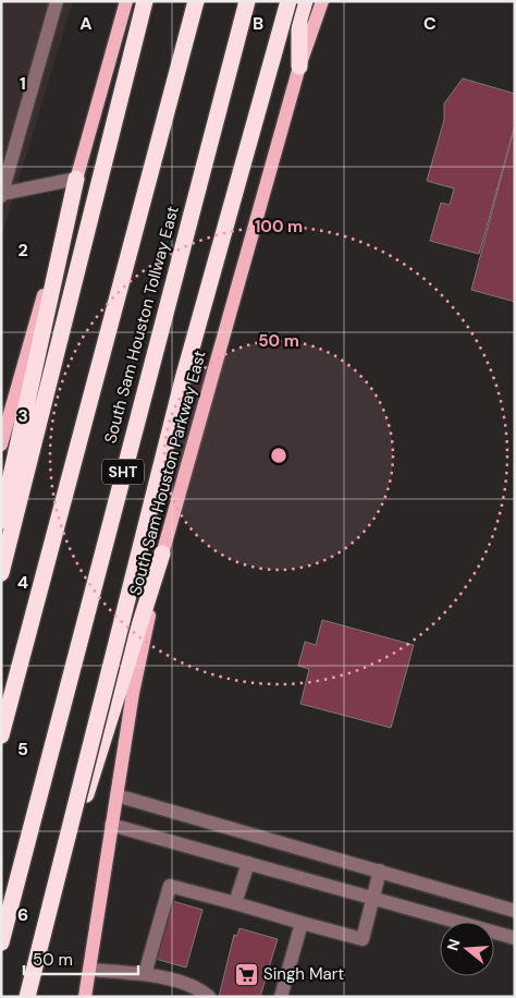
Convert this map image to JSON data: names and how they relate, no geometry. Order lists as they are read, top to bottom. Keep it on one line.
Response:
{"streets":{"highway":["South Sam Houston Tollway East","SHT"],"main road":["South Sam Houston Parkway East"]},"places":{"supermarket":["Singh Mart"]},"scale_bar":"50 m","north":"left","grid":{"columns":["A","B","C"],"rows":["1","2","3","4","5","6"]},"rings":["100 m","50 m"]}
